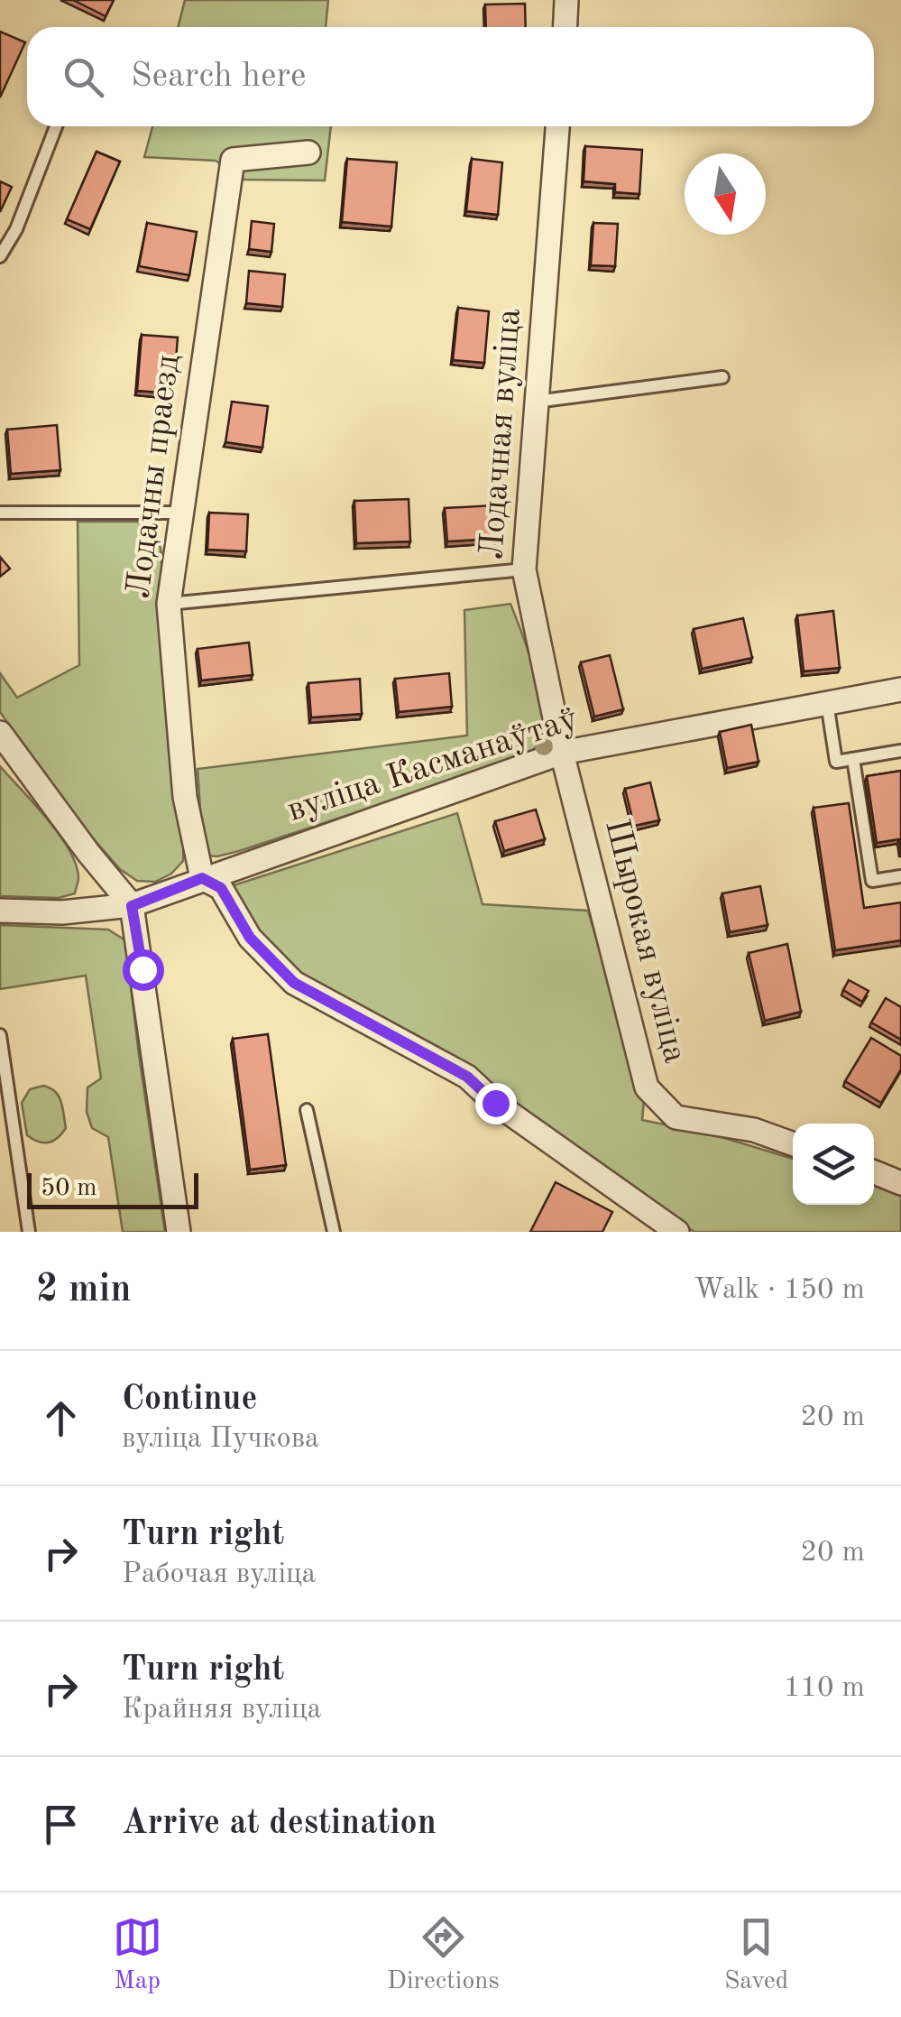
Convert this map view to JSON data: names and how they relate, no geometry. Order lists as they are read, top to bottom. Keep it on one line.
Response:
{"streets":{"street":["Лодачная вуліца","Лодачны праезд","вуліца Касманаўтаў","Шырокая вуліца"]},"crossings":[["Лодачная вуліца","вуліца Касманаўтаў"],["Лодачная вуліца","Шырокая вуліца"],["Лодачны праезд","вуліца Касманаўтаў"],["вуліца Касманаўтаў","Шырокая вуліца"]],"scale_bar":"50 m","north":"bottom","page":{"search":"Search here","scale":"50 m","heading":["2 min","Walk · 150 m"],"list":[["Continue","вуліца Пучкова","20 m"],["Turn right","Рабочая вуліца","20 m"],["Turn right","Крайняя вуліца","110 m"],"Arrive at destination"],"nav":["Map","Directions","Saved"]}}
